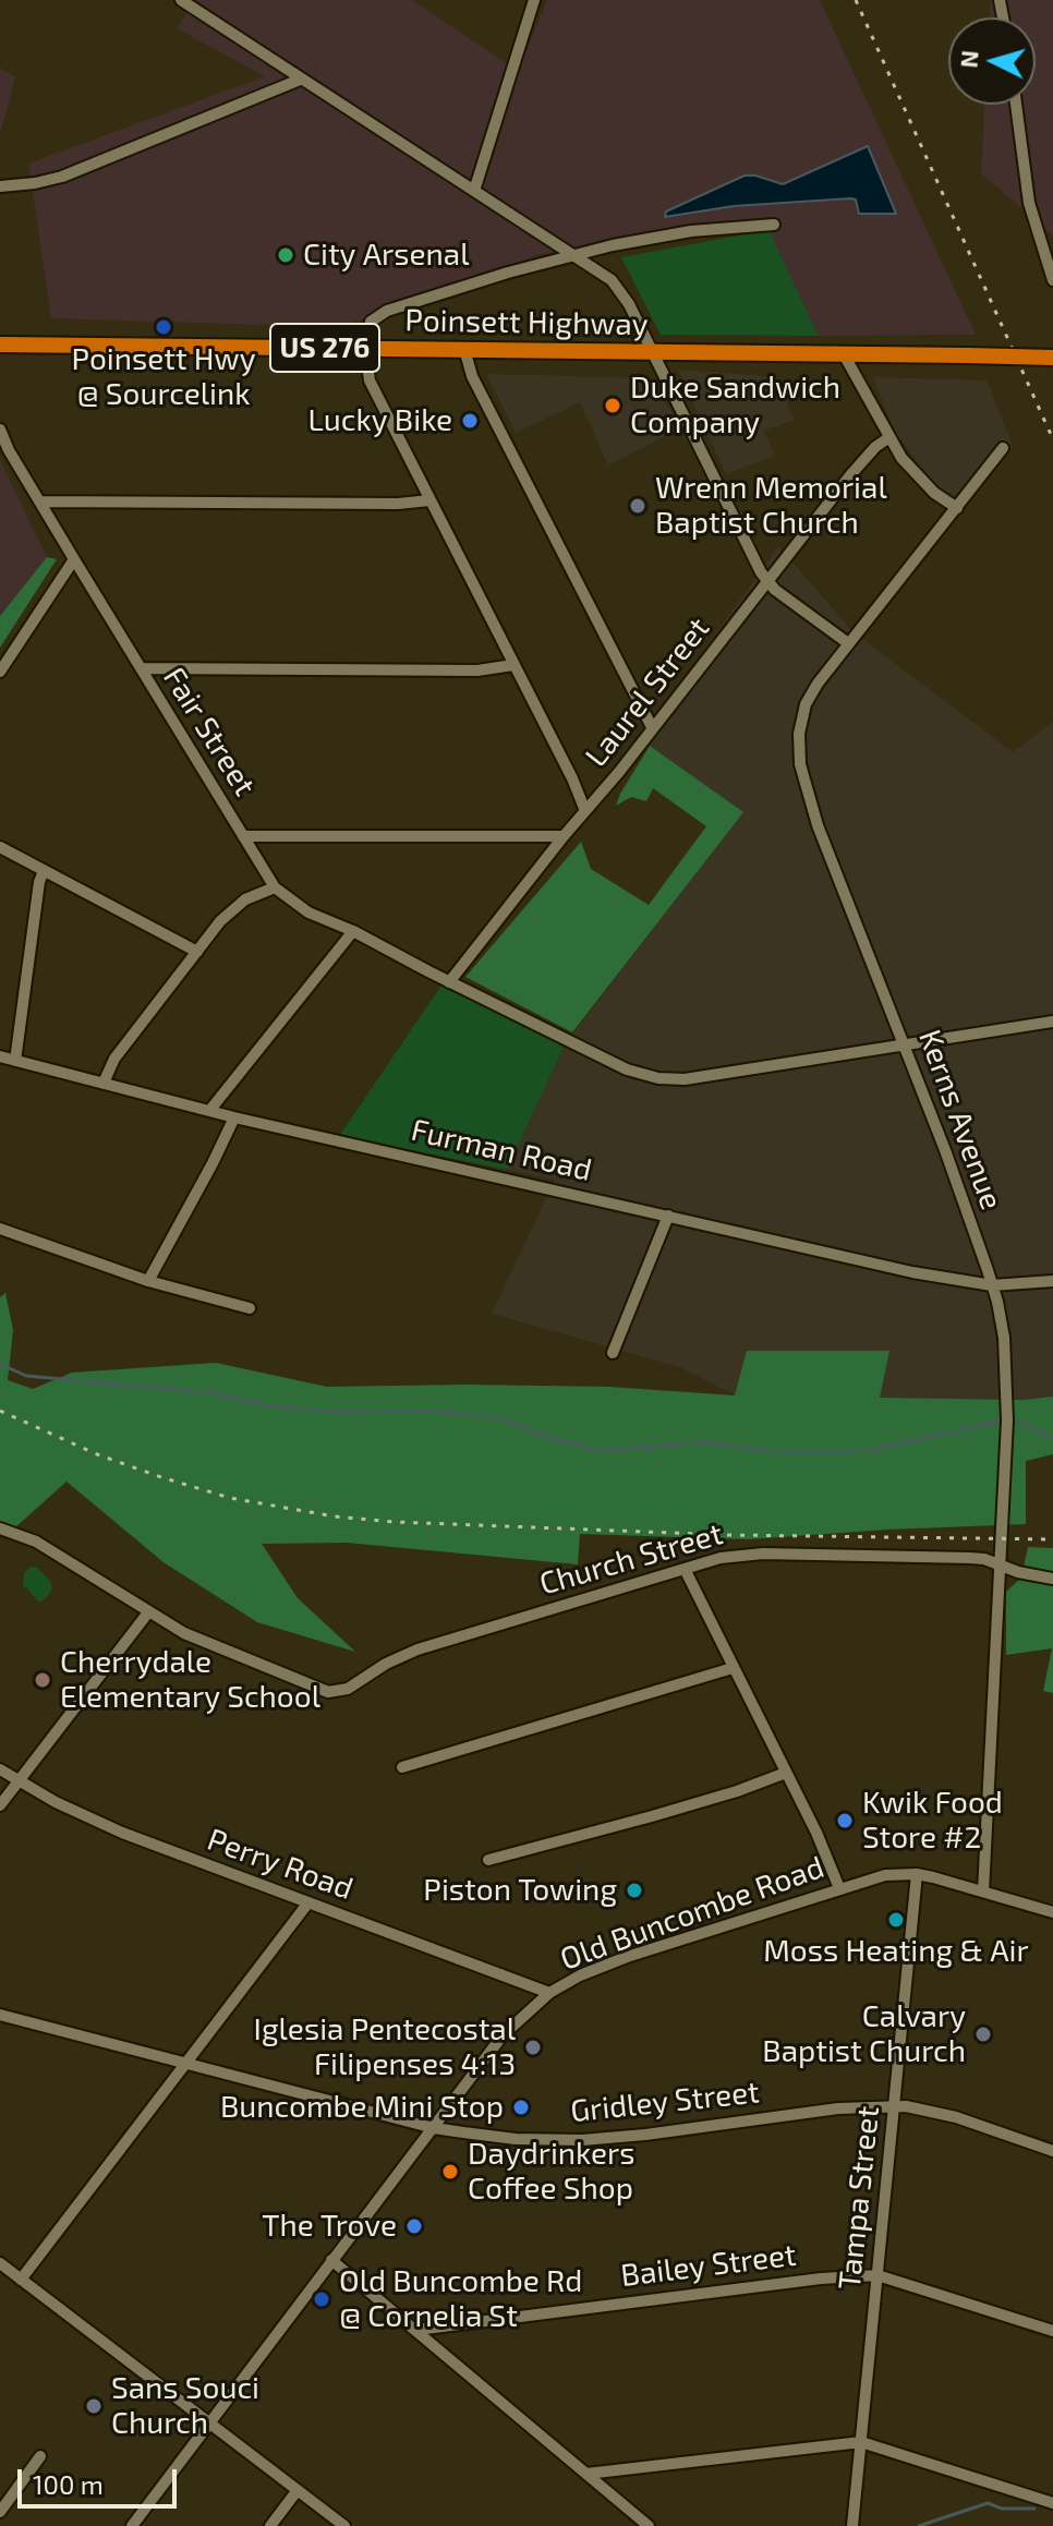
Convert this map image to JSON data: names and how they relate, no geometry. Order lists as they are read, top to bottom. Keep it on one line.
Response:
{"streets":{"highway":["Poinsett Highway","US 276"],"street":["Laurel Street","Fair Street","Kerns Avenue","Furman Road","Church Street","Perry Road","Old Buncombe Road","Gridley Street","Tampa Street","Bailey Street"]},"crossings":[["Laurel Street","Fair Street"],["Fair Street","Kerns Avenue"],["Kerns Avenue","Furman Road"],["Kerns Avenue","Church Street"],["Kerns Avenue","Old Buncombe Road"],["Perry Road","Old Buncombe Road"],["Old Buncombe Road","Gridley Street"],["Old Buncombe Road","Tampa Street"],["Gridley Street","Tampa Street"],["Tampa Street","Bailey Street"]],"places":["City Arsenal","Poinsett Hwy @ Sourcelink","Duke Sandwich Company","Lucky Bike","Wrenn Memorial Baptist Church","Cherrydale Elementary School","Kwik Food Store #2","Piston Towing","Moss Heating & Air","Calvary Baptist Church","Iglesia Pentecostal Filipenses 4:13","Buncombe Mini Stop","Daydrinkers Coffee Shop","The Trove","Old Buncombe Rd @ Cornelia St","Sans Souci Church"],"scale_bar":"100 m","north":"left"}
